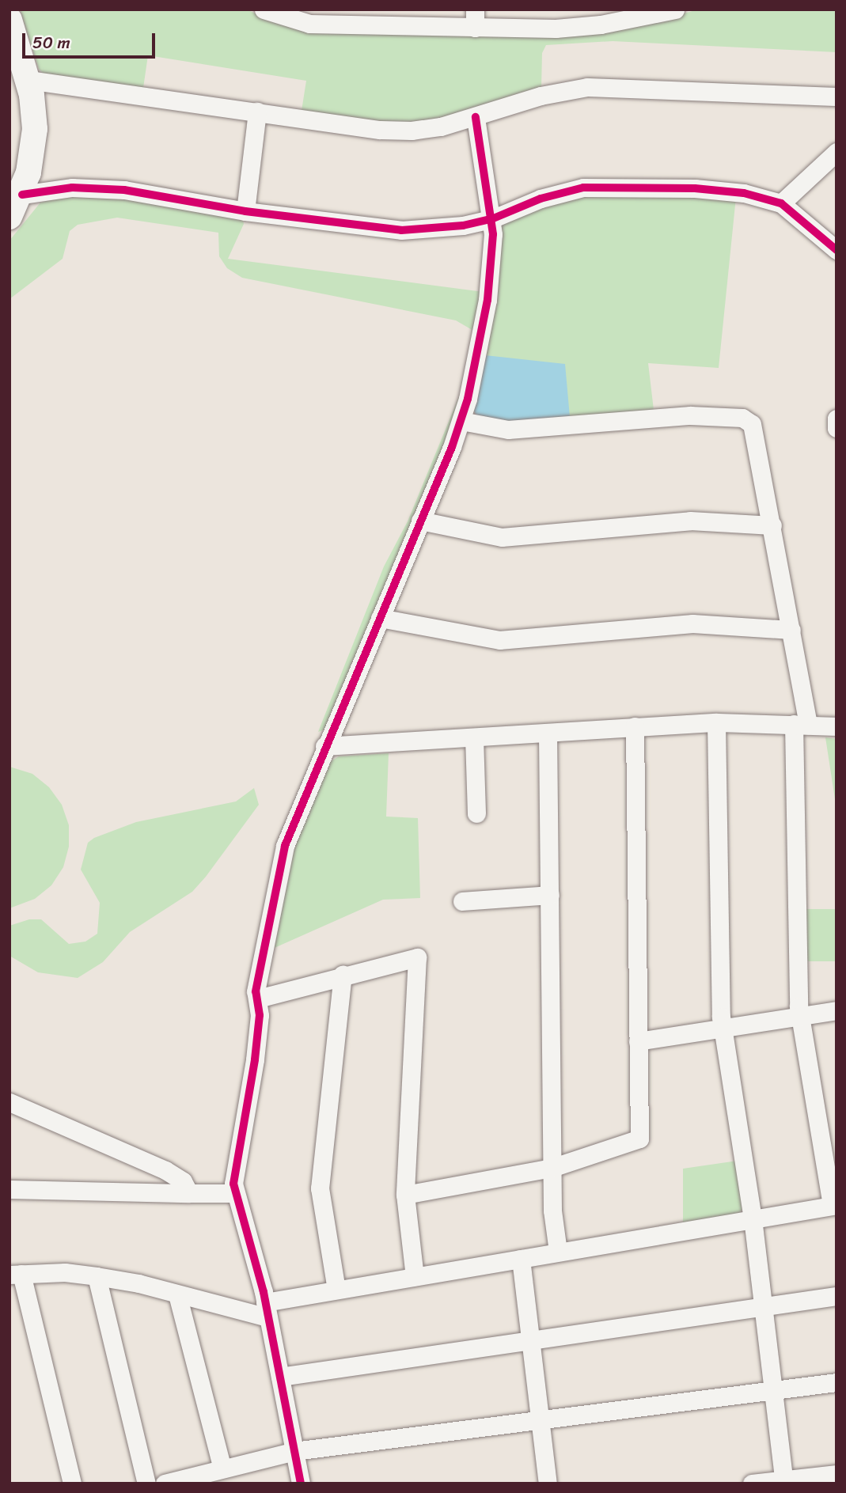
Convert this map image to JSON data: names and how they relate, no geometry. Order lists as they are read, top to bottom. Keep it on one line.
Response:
{"scale_bar":"50 m"}
